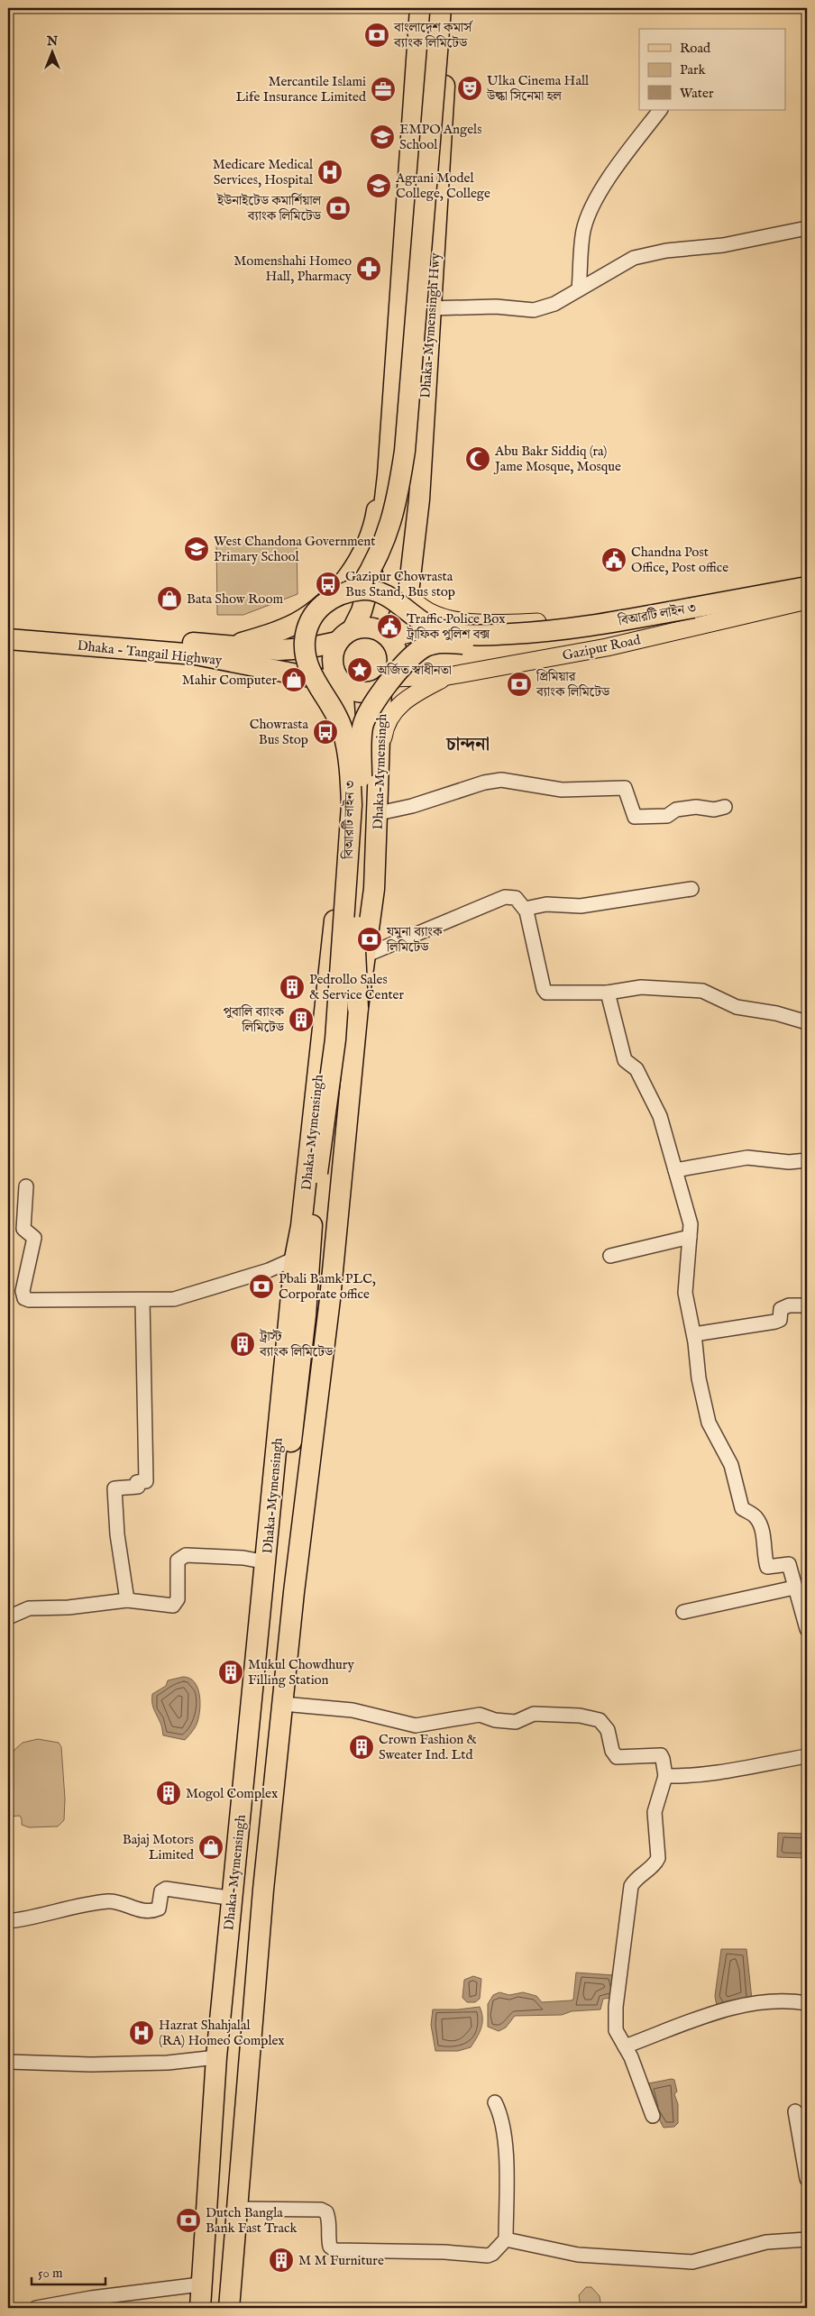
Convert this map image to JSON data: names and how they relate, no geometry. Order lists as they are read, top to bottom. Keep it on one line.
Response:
{"streets":{"highway":["Dhaka-Mymensingh Hwy","বিআরটি লাইন ৩","Dhaka - Tangail Highway","Dhaka-Mymensingh"],"main road":["Gazipur Road"]},"crossings":[["Dhaka-Mymensingh Hwy","Gazipur Road"],["Dhaka-Mymensingh Hwy","Dhaka - Tangail Highway"],["Dhaka-Mymensingh Hwy","Dhaka-Mymensingh"],["বিআরটি লাইন ৩","Dhaka-Mymensingh"],["Gazipur Road","Dhaka - Tangail Highway"],["Gazipur Road","Dhaka-Mymensingh"],["Dhaka - Tangail Highway","Dhaka-Mymensingh"]],"districts":["চান্দনা"],"places":{"bank":["বাংলাদেশ কমার্স ব্যাংক লিমিটেড","ইউনাইটেড কমার্শিয়াল ব্যাংক লিমিটেড","প্রিমিয়ার ব্যাংক লিমিটেড","যমুনা ব্যাংক লিমিটেড","Pbali Bamk PLC, Corporate office","Dutch Bangla Bank Fast Track"],"theatre":["Ulka Cinema Hall উল্কা সিনেমা হল"],"office":["Mercantile Islami Life Insurance Limited"],"school or university":["EMPO Angels School","Agrani Model College, College","West Chandona Government Primary School"],"hospital":["Medicare Medical Services, Hospital","Hazrat Shahjalal (RA) Homeo Complex"],"pharmacy":["Momenshahi Homeo Hall, Pharmacy"],"mosque":["Abu Bakr Siddiq (ra) Jame Mosque, Mosque"],"public building":["Chandna Post Office, Post office","Traffic Police Box ট্রাফিক পুলিশ বক্স"],"bus stop":["Gazipur Chowrasta Bus Stand, Bus stop","Chowrasta Bus Stop"],"shop":["Bata Show Room","Mahir Computer","Bajaj Motors Limited"],"place":["অর্জিত স্বাধীনতা"],"building":["Pedrollo Sales & Service Center","পুবালি ব্যাংক লিমিটেড","ট্রাস্ট ব্যাংক লিমিটেড","Mukul Chowdhury Filling Station","Crown Fashion & Sweater Ind. Ltd","Mogol Complex","M M Furniture"]},"legend":["Road","Park","Water"],"scale_bar":"50 m","north":"top"}
